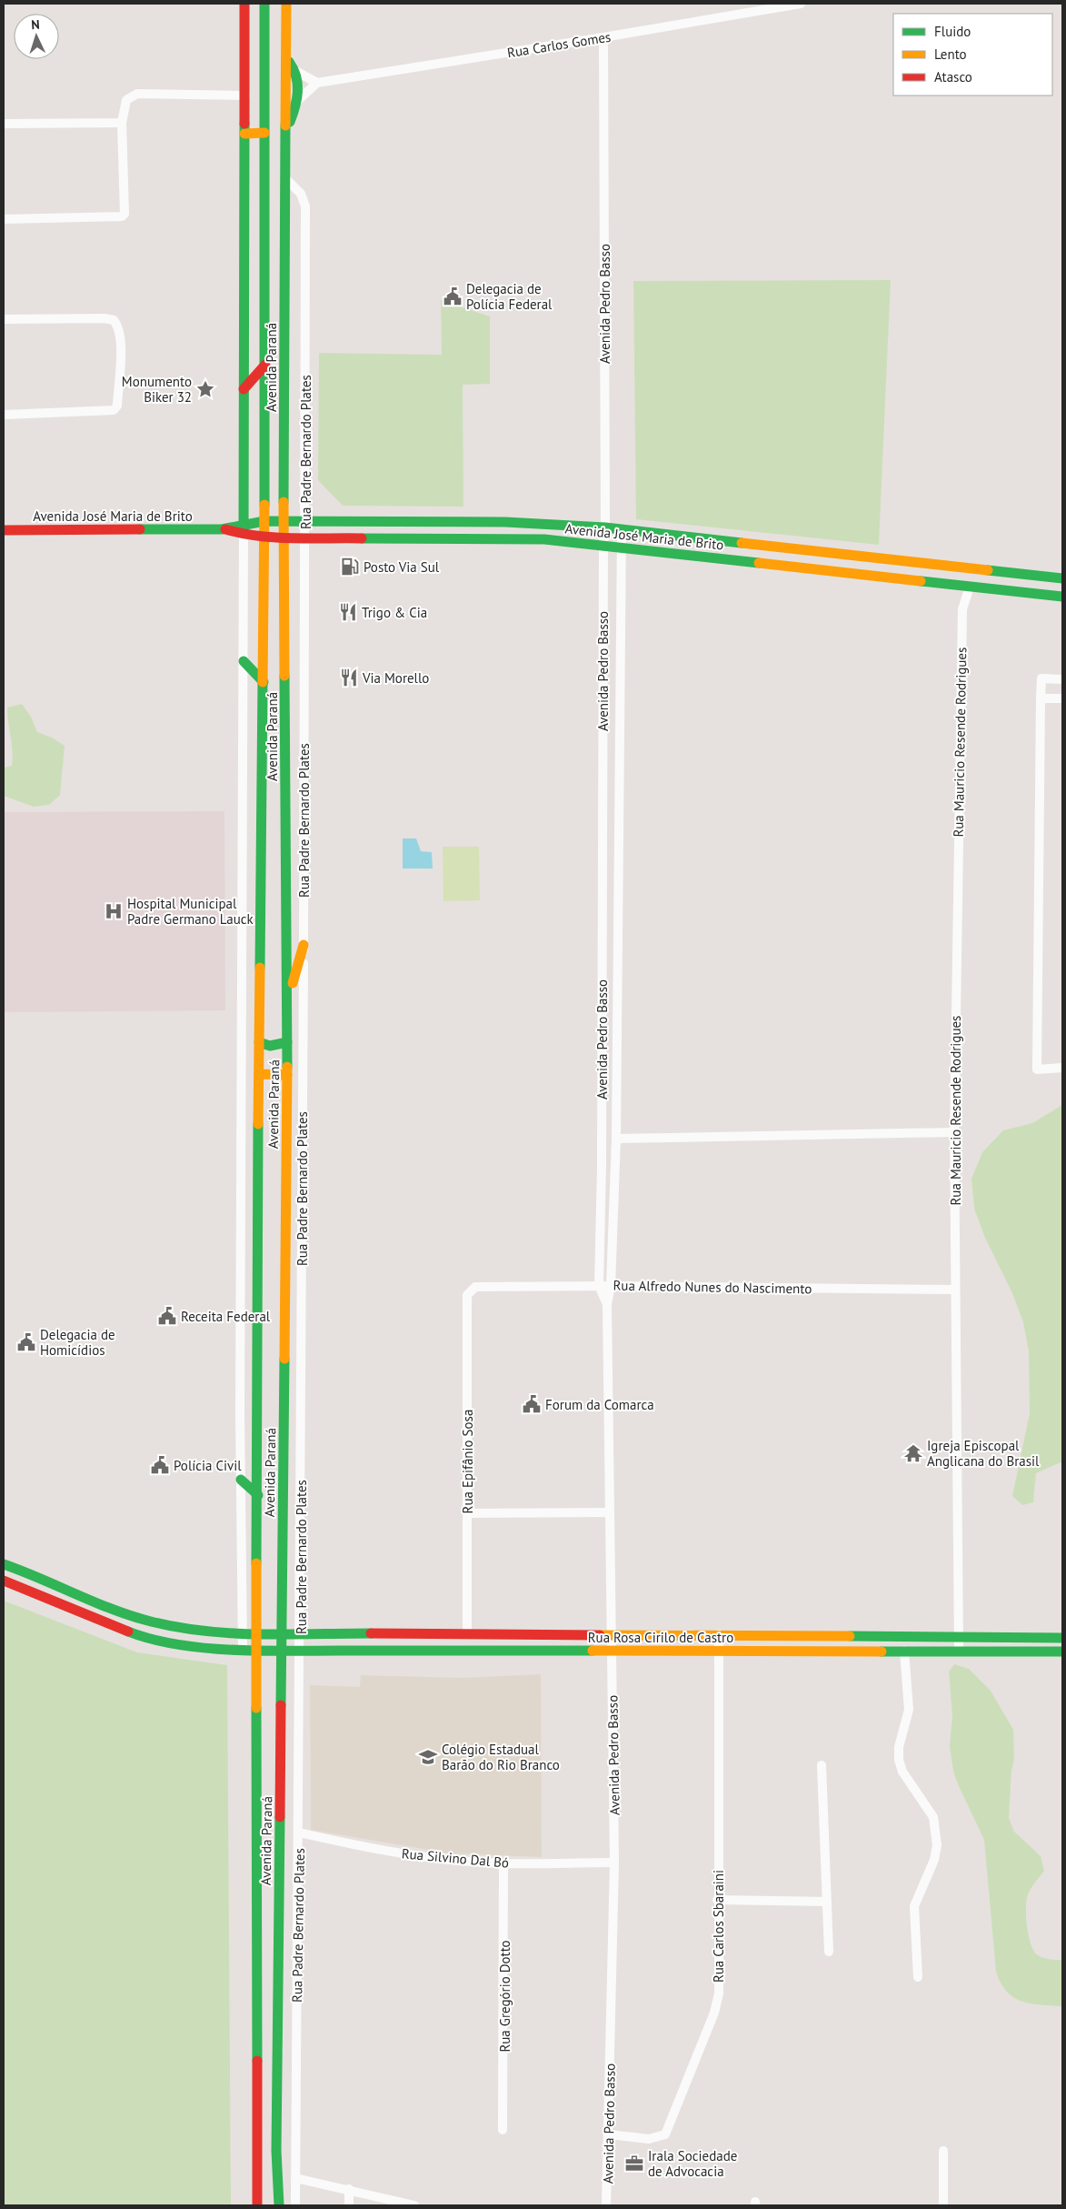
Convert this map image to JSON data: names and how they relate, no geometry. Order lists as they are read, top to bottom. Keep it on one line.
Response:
{"streets":{"main road":["Avenida Paraná","Avenida José Maria de Brito","Rua Rosa Cirilo de Castro"],"street":["Rua Carlos Gomes","Avenida Pedro Basso","Rua Padre Bernardo Plates","Rua Mauricio Resende Rodrigues","Rua Alfredo Nunes do Nascimento","Rua Epifânio Sosa","Rua Silvino Dal Bó","Rua Carlos Sbaraini","Rua Gregório Dotto"]},"crossings":[["Rua Carlos Gomes","Avenida Pedro Basso"],["Avenida Pedro Basso","Avenida José Maria de Brito"],["Avenida Pedro Basso","Rua Alfredo Nunes do Nascimento"],["Avenida Pedro Basso","Rua Rosa Cirilo de Castro"],["Avenida Pedro Basso","Rua Silvino Dal Bó"],["Avenida Pedro Basso","Rua Carlos Sbaraini"],["Avenida Paraná","Rua Padre Bernardo Plates"],["Avenida Paraná","Avenida José Maria de Brito"],["Avenida Paraná","Rua Rosa Cirilo de Castro"],["Rua Padre Bernardo Plates","Avenida José Maria de Brito"],["Rua Padre Bernardo Plates","Rua Rosa Cirilo de Castro"],["Rua Padre Bernardo Plates","Rua Silvino Dal Bó"],["Avenida José Maria de Brito","Rua Mauricio Resende Rodrigues"],["Rua Mauricio Resende Rodrigues","Rua Alfredo Nunes do Nascimento"],["Rua Mauricio Resende Rodrigues","Rua Rosa Cirilo de Castro"],["Rua Alfredo Nunes do Nascimento","Rua Epifânio Sosa"],["Rua Rosa Cirilo de Castro","Rua Carlos Sbaraini"],["Rua Silvino Dal Bó","Rua Gregório Dotto"]],"places":{"public building":["Delegacia de Polícia Federal","Receita Federal","Delegacia de Homicídios","Forum da Comarca","Polícia Civil"],"place":["Monumento Biker 32"],"fuel station":["Posto Via Sul"],"restaurant":["Trigo & Cia","Via Morello"],"hospital":["Hospital Municipal Padre Germano Lauck"],"temple":["Igreja Episcopal Anglicana do Brasil"],"school or university":["Colégio Estadual Barão do Rio Branco"],"office":["Irala Sociedade de Advocacia"]},"legend":["Fluido","Lento","Atasco"],"north":"top"}
